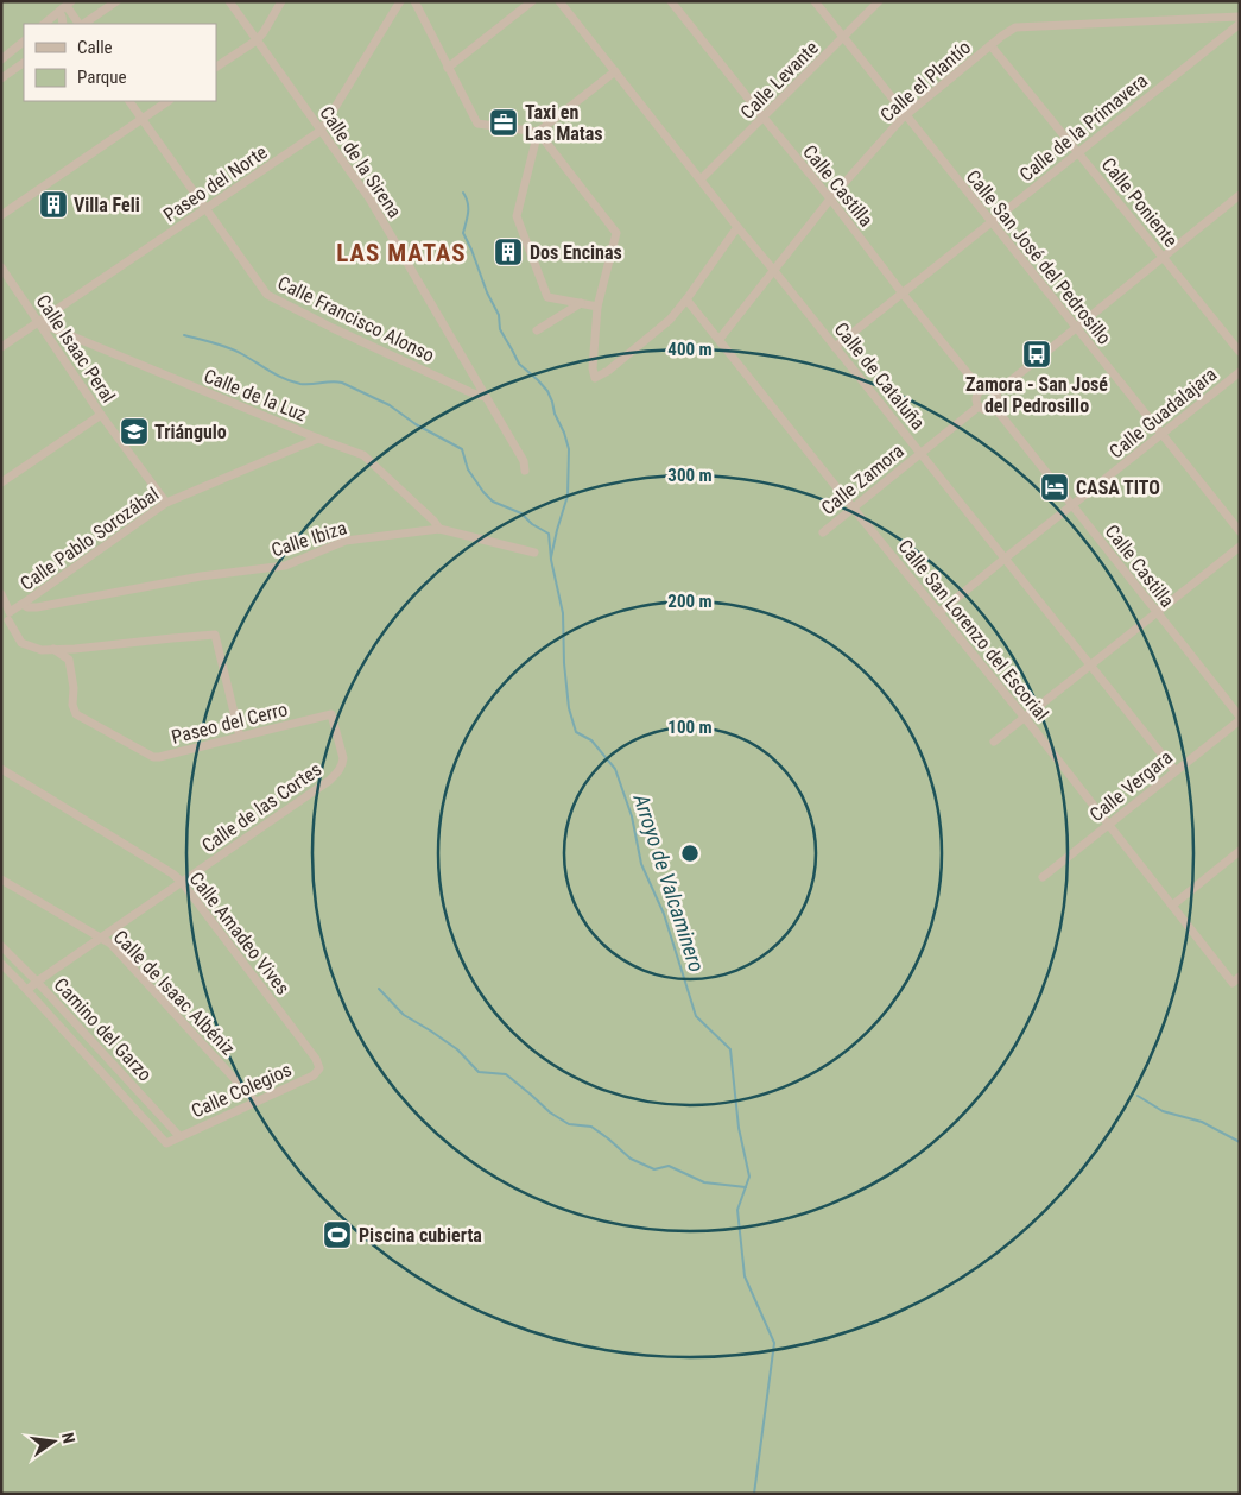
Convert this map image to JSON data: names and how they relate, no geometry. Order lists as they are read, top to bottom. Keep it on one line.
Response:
{"streets":{"street":["Calle Levante","Calle el Plantío","Calle de la Primavera","Calle de la Sirena","Paseo del Norte","Calle Castilla","Calle Poniente","Calle San José del Pedrosillo","Calle Francisco Alonso","Calle Isaac Peral","Calle de Cataluña","Calle de la Luz","Calle Guadalajara","Calle Zamora","Calle Pablo Sorozábal","Calle Ibiza","Calle San Lorenzo del Escorial","Paseo del Cerro","Calle Vergara","Calle de las Cortes","Calle Amadeo Vives","Calle de Isaac Albéniz","Camino del Garzo","Calle Colegios"]},"crossings":[["Calle Levante","Calle Castilla"],["Calle Levante","Calle San José del Pedrosillo"],["Calle Levante","Calle de Cataluña"],["Calle el Plantío","Calle Castilla"],["Calle el Plantío","Calle Poniente"],["Calle el Plantío","Calle San José del Pedrosillo"],["Calle el Plantío","Calle de Cataluña"],["Calle el Plantío","Calle San Lorenzo del Escorial"],["Calle de la Primavera","Calle Castilla"],["Calle de la Primavera","Calle Poniente"],["Calle de la Primavera","Calle San José del Pedrosillo"],["Calle de la Primavera","Calle de Cataluña"],["Calle de la Sirena","Paseo del Norte"],["Calle de la Sirena","Calle Francisco Alonso"],["Paseo del Norte","Calle Francisco Alonso"],["Paseo del Norte","Calle Isaac Peral"],["Paseo del Norte","Calle de la Luz"],["Calle Castilla","Calle Guadalajara"],["Calle Castilla","Calle Zamora"],["Calle Castilla","Calle Vergara"],["Calle San José del Pedrosillo","Calle Guadalajara"],["Calle Isaac Peral","Calle de la Luz"],["Calle Isaac Peral","Calle Pablo Sorozábal"],["Calle de Cataluña","Calle Guadalajara"],["Calle de Cataluña","Calle Zamora"],["Calle de Cataluña","Calle Vergara"],["Calle de la Luz","Calle Pablo Sorozábal"],["Calle de la Luz","Calle Ibiza"],["Calle Guadalajara","Calle San Lorenzo del Escorial"],["Calle Zamora","Calle San Lorenzo del Escorial"],["Calle Pablo Sorozábal","Calle Ibiza"],["Calle San Lorenzo del Escorial","Calle Vergara"],["Paseo del Cerro","Calle de las Cortes"],["Calle de las Cortes","Calle Amadeo Vives"],["Calle de las Cortes","Calle de Isaac Albéniz"],["Calle de las Cortes","Camino del Garzo"],["Calle Amadeo Vives","Calle Colegios"],["Calle de Isaac Albéniz","Calle Colegios"],["Camino del Garzo","Calle Colegios"]],"districts":["LAS MATAS"],"water":["Arroyo de Valcaminero"],"places":{"office":["Taxi en Las Matas"],"building":["Villa Feli","Dos Encinas"],"bus stop":["Zamora - San José del Pedrosillo"],"school or university":["Triángulo"],"hotel":["CASA TITO"],"sports":["Piscina cubierta"]},"legend":["Calle","Parque"],"north":"right","rings":["400 m","300 m","200 m","100 m"]}
